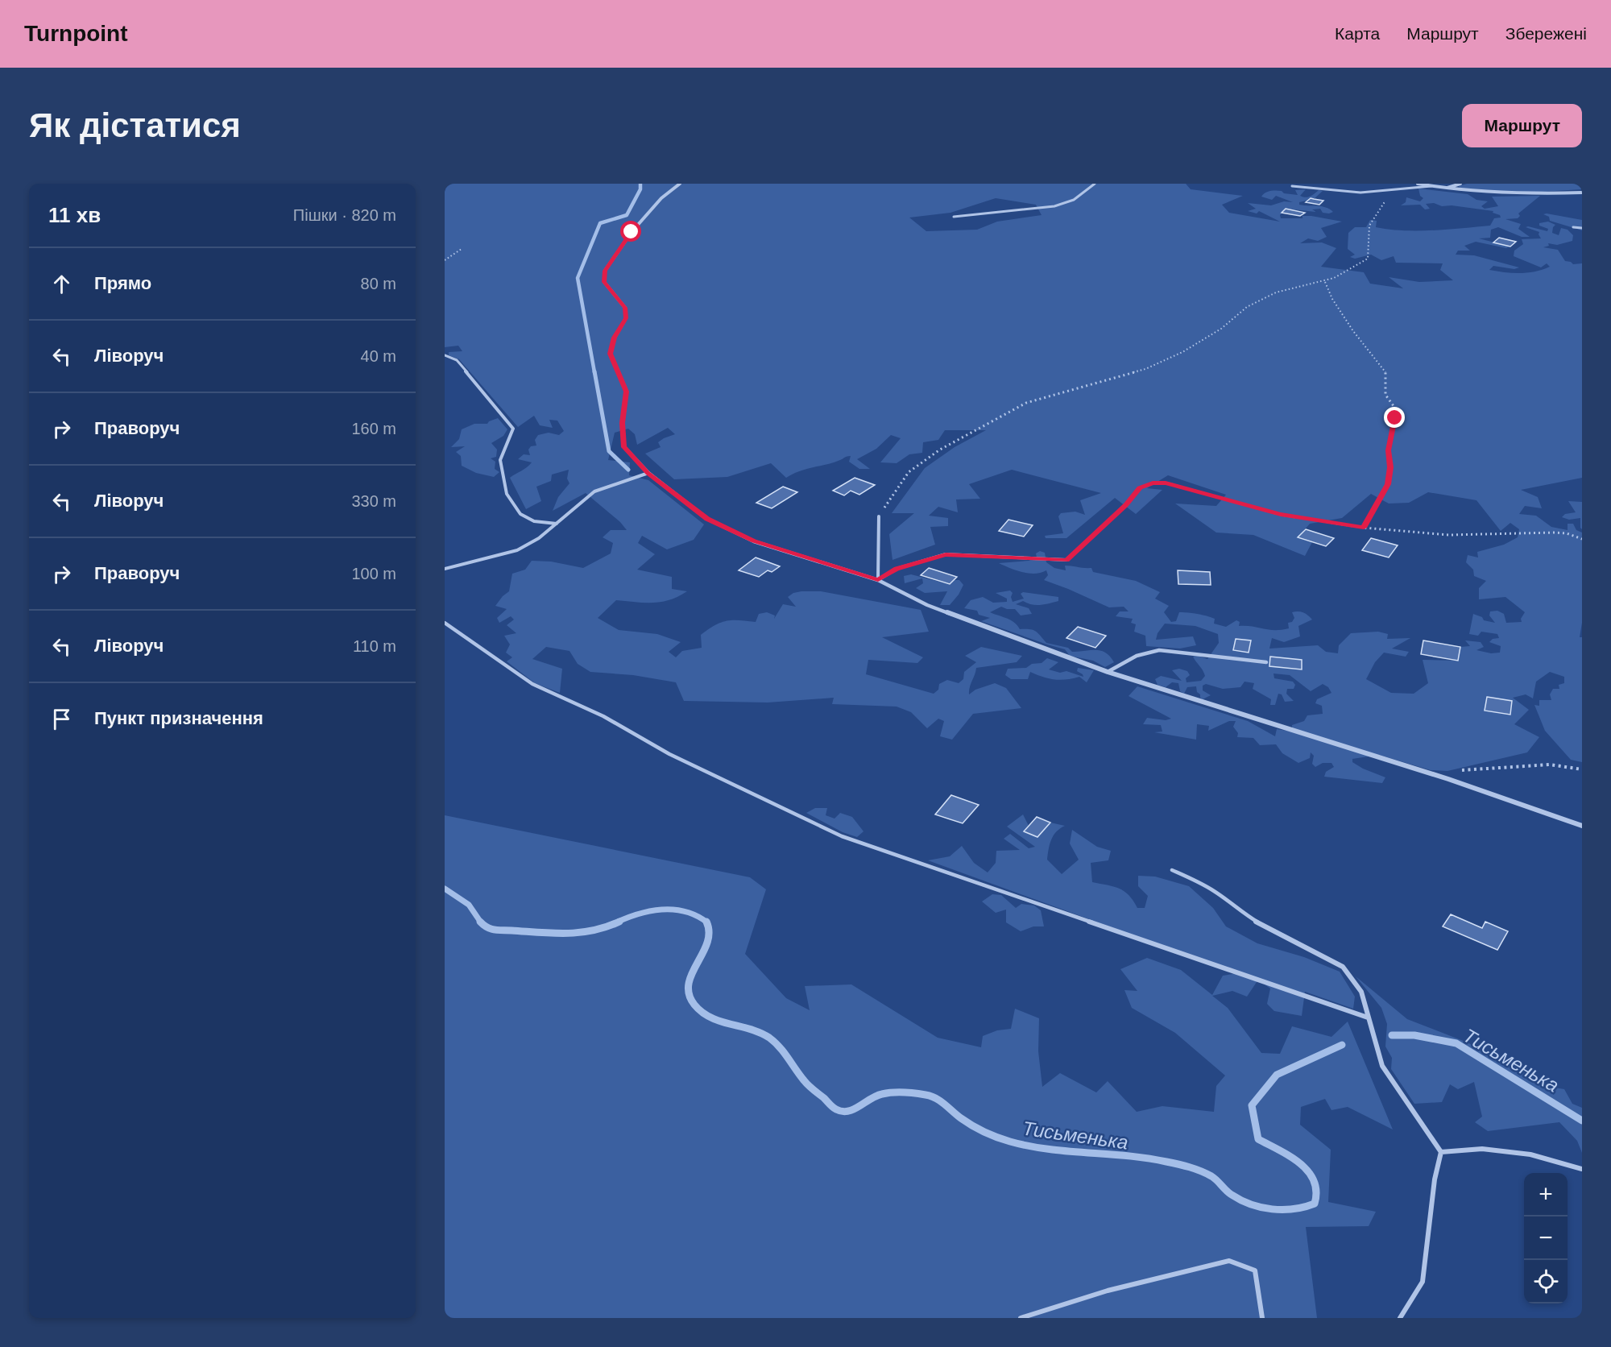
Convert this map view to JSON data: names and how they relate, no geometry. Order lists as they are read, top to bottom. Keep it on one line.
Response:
{"water":["Тисьменька"],"page":{"header":"Turnpoint","nav":["Карта","Маршрут","Збережені"],"buttons":"Маршрут","title":"Як дістатися","heading":["11 хв","Пішки · 820 m"],"list":[["Прямо","80 m"],["Ліворуч","40 m"],["Праворуч","160 m"],["Ліворуч","330 m"],["Праворуч","100 m"],["Ліворуч","110 m"],"Пункт призначення"],"map_buttons":["+","−"]}}
